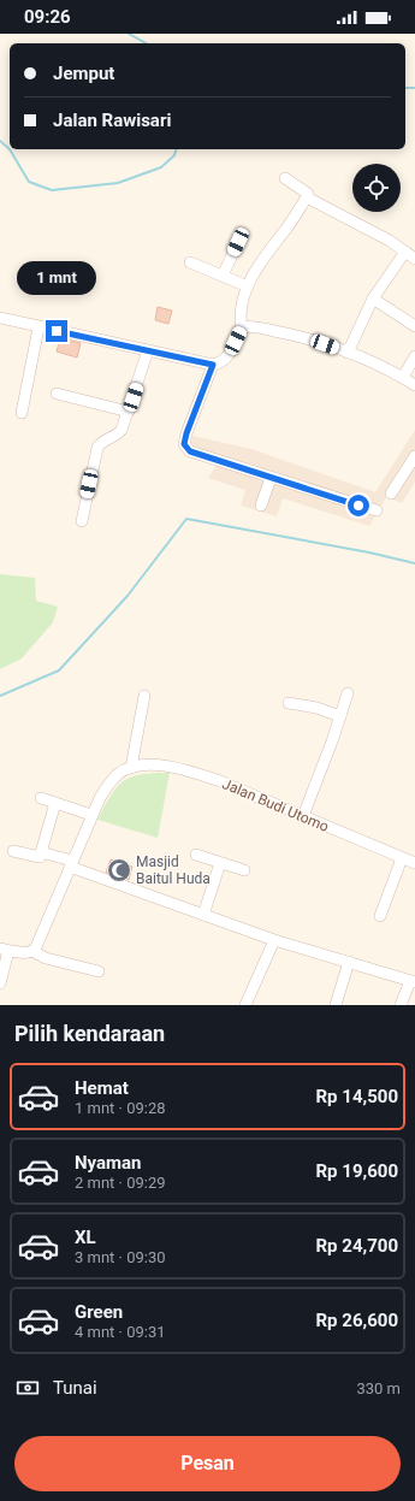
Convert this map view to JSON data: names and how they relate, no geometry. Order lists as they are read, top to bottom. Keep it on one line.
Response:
{"streets":{"street":["Jalan Budi Utomo"]},"places":{"mosque":["Masjid Baitul Huda"]},"page":{"status":"09:26","banner":["Jemput","Jalan Rawisari"],"bubble":"1 mnt","heading":"Pilih kendaraan","list":[{"name":"Hemat","note":"1 mnt · 09:28","value":"Rp 14,500"},{"name":"Nyaman","note":"2 mnt · 09:29","value":"Rp 19,600"},{"name":"XL","note":"3 mnt · 09:30","value":"Rp 24,700"},{"name":"Green","note":"4 mnt · 09:31","value":"Rp 26,600"}],"pay":["Tunai","330 m"],"buttons":"Pesan"}}
